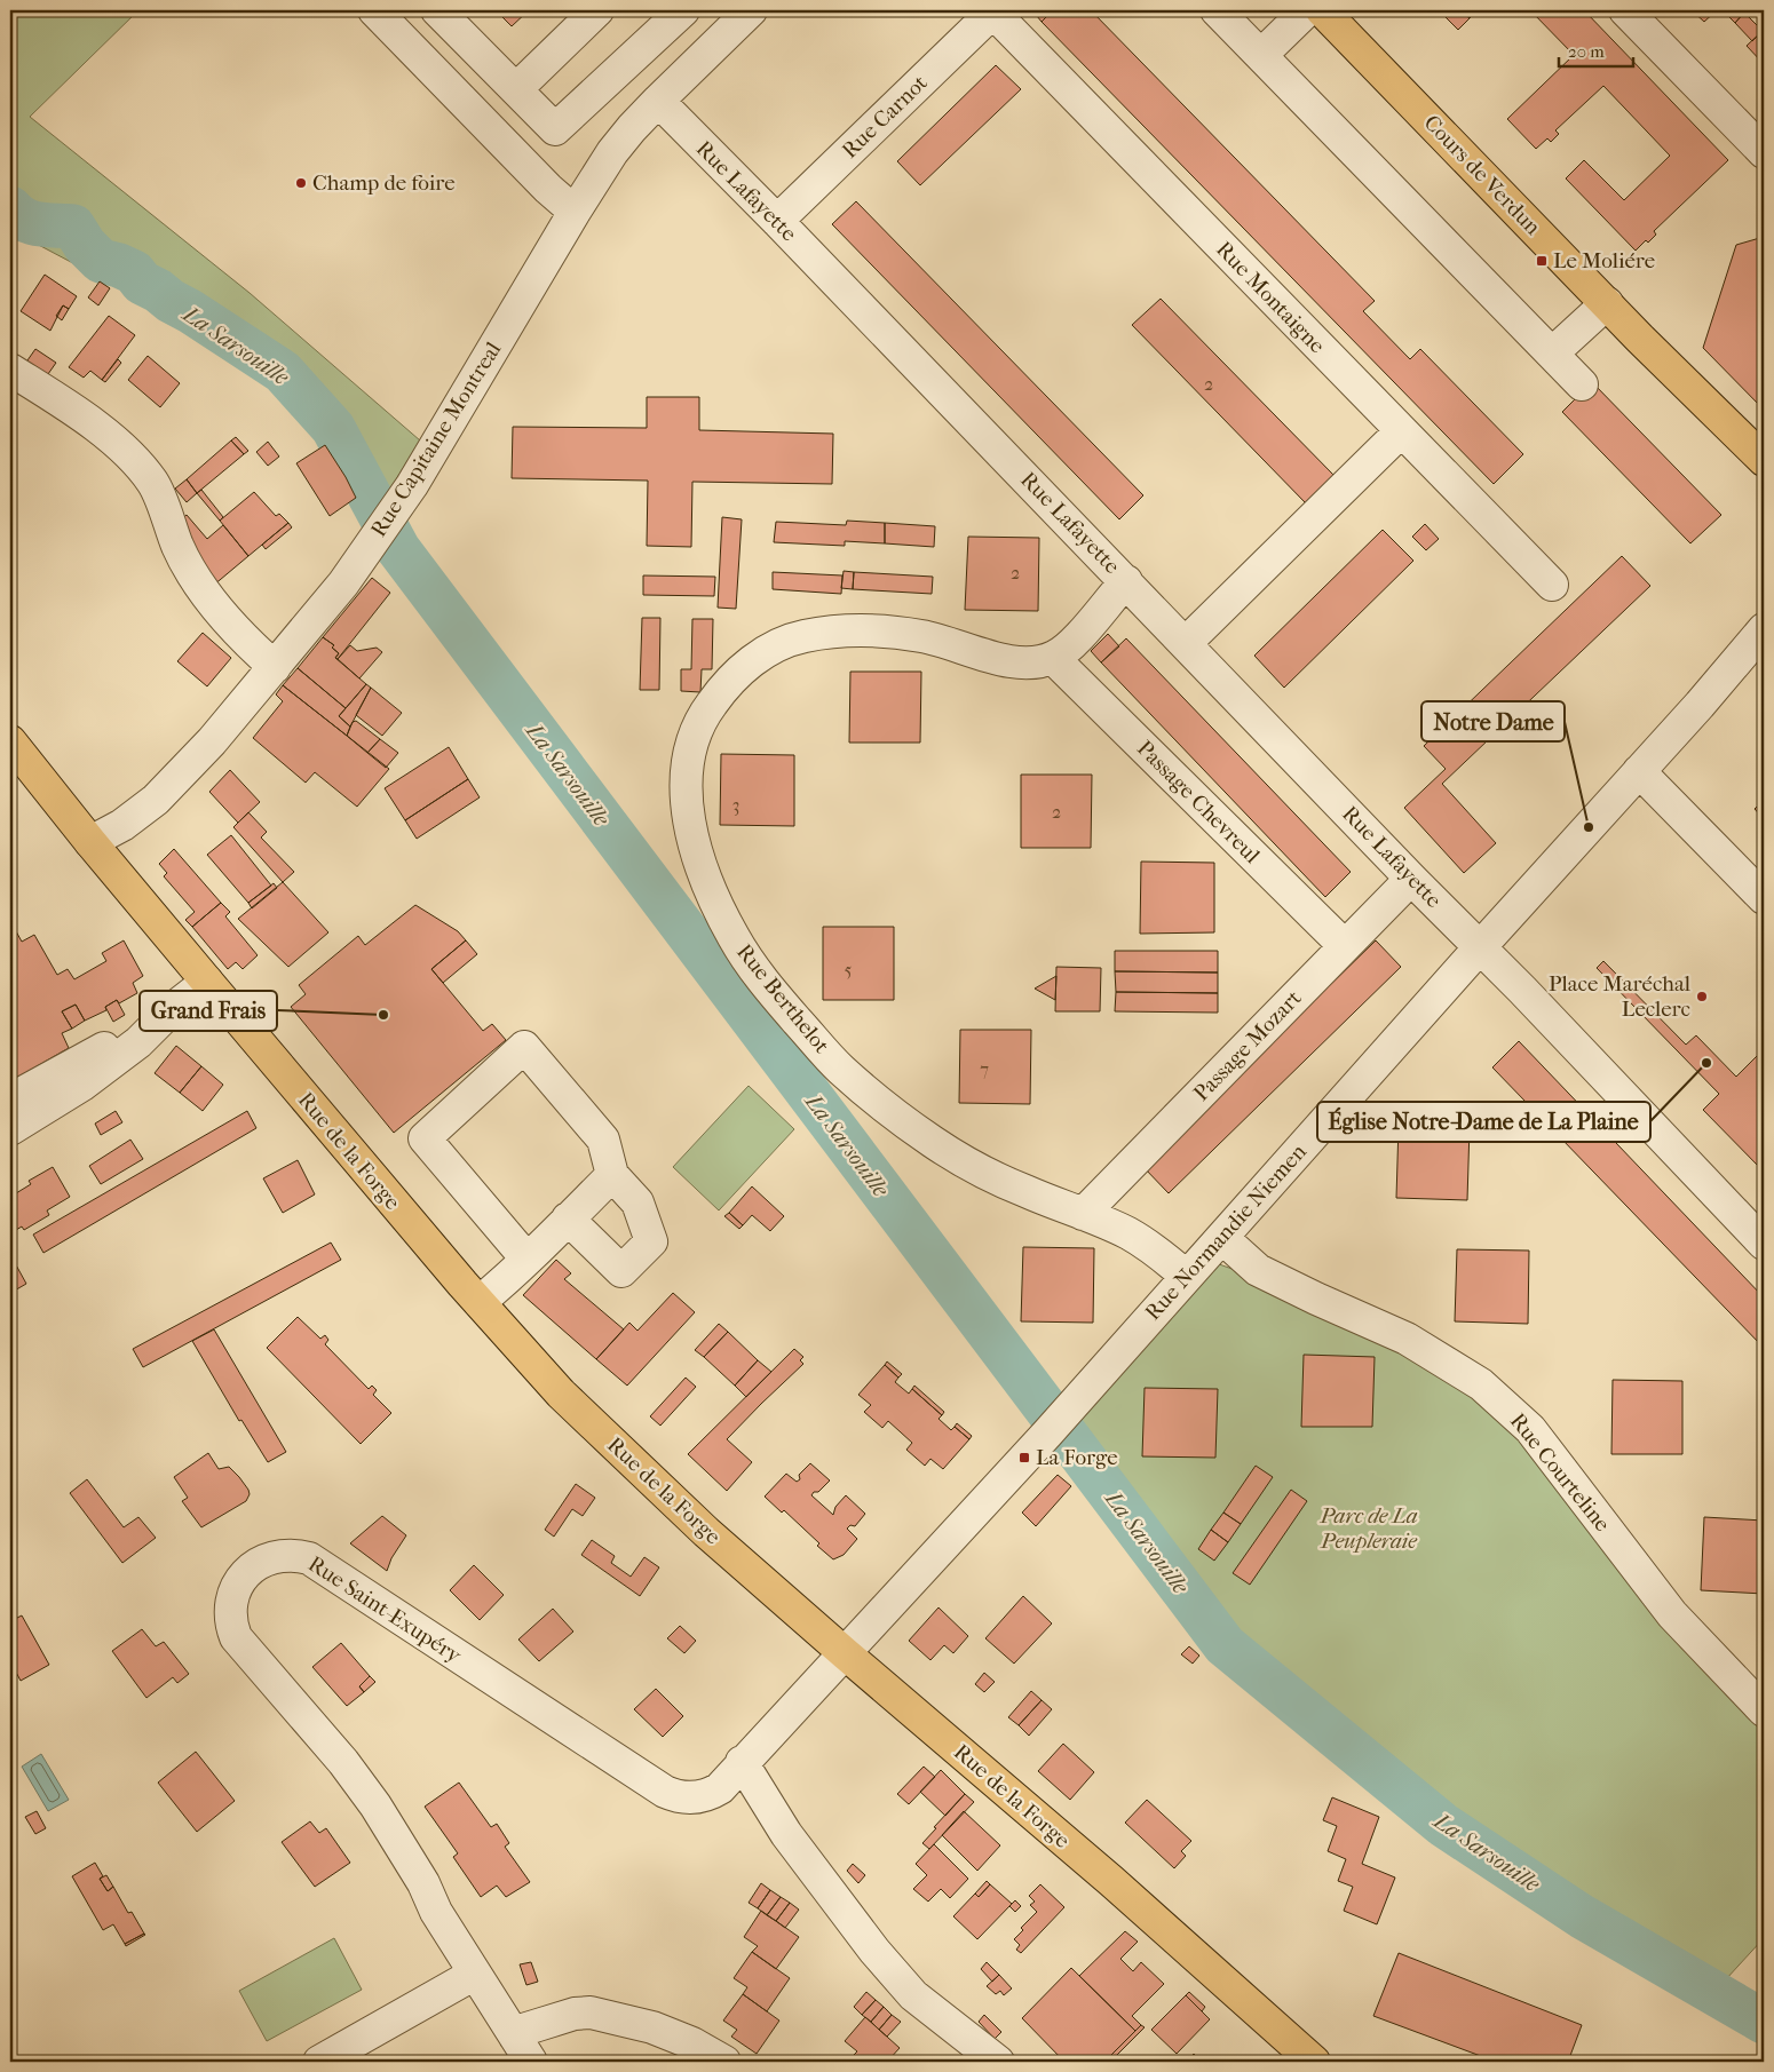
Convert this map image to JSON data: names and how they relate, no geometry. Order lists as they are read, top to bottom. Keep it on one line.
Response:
{"streets":{"main road":["Cours de Verdun","Rue de la Forge"],"street":["Rue Carnot","Rue Lafayette","Rue Montaigne","Rue Capitaine Montreal","Passage Chevreul","Rue Berthelot","Passage Mozart","Rue Normandie Niemen","Rue Courteline","Rue Saint-Exupéry"]},"crossings":[["Rue Carnot","Rue Lafayette"],["Rue Carnot","Rue Montaigne"],["Rue Lafayette","Rue Capitaine Montreal"],["Rue Lafayette","Rue Berthelot"],["Rue Lafayette","Passage Mozart"],["Rue Lafayette","Rue Normandie Niemen"],["Rue Capitaine Montreal","Rue de la Forge"],["Passage Chevreul","Rue Berthelot"],["Passage Chevreul","Passage Mozart"],["Rue Berthelot","Passage Mozart"],["Rue Berthelot","Rue Normandie Niemen"],["Rue de la Forge","Rue Normandie Niemen"],["Rue de la Forge","Rue Saint-Exupéry"],["Rue Normandie Niemen","Rue Courteline"],["Rue Normandie Niemen","Rue Saint-Exupéry"]],"water":["La Sarsouille"],"parks":["Parc de La Peupleraie"],"places":{"other":["Champ de foire","Notre Dame","Place Maréchal Leclerc","Grand Frais","Église Notre-Dame de La Plaine"],"transit":["Le Moliére","La Forge"]},"house_numbers":["2","2","3","2","5","7"],"scale_bar":"20 m"}
